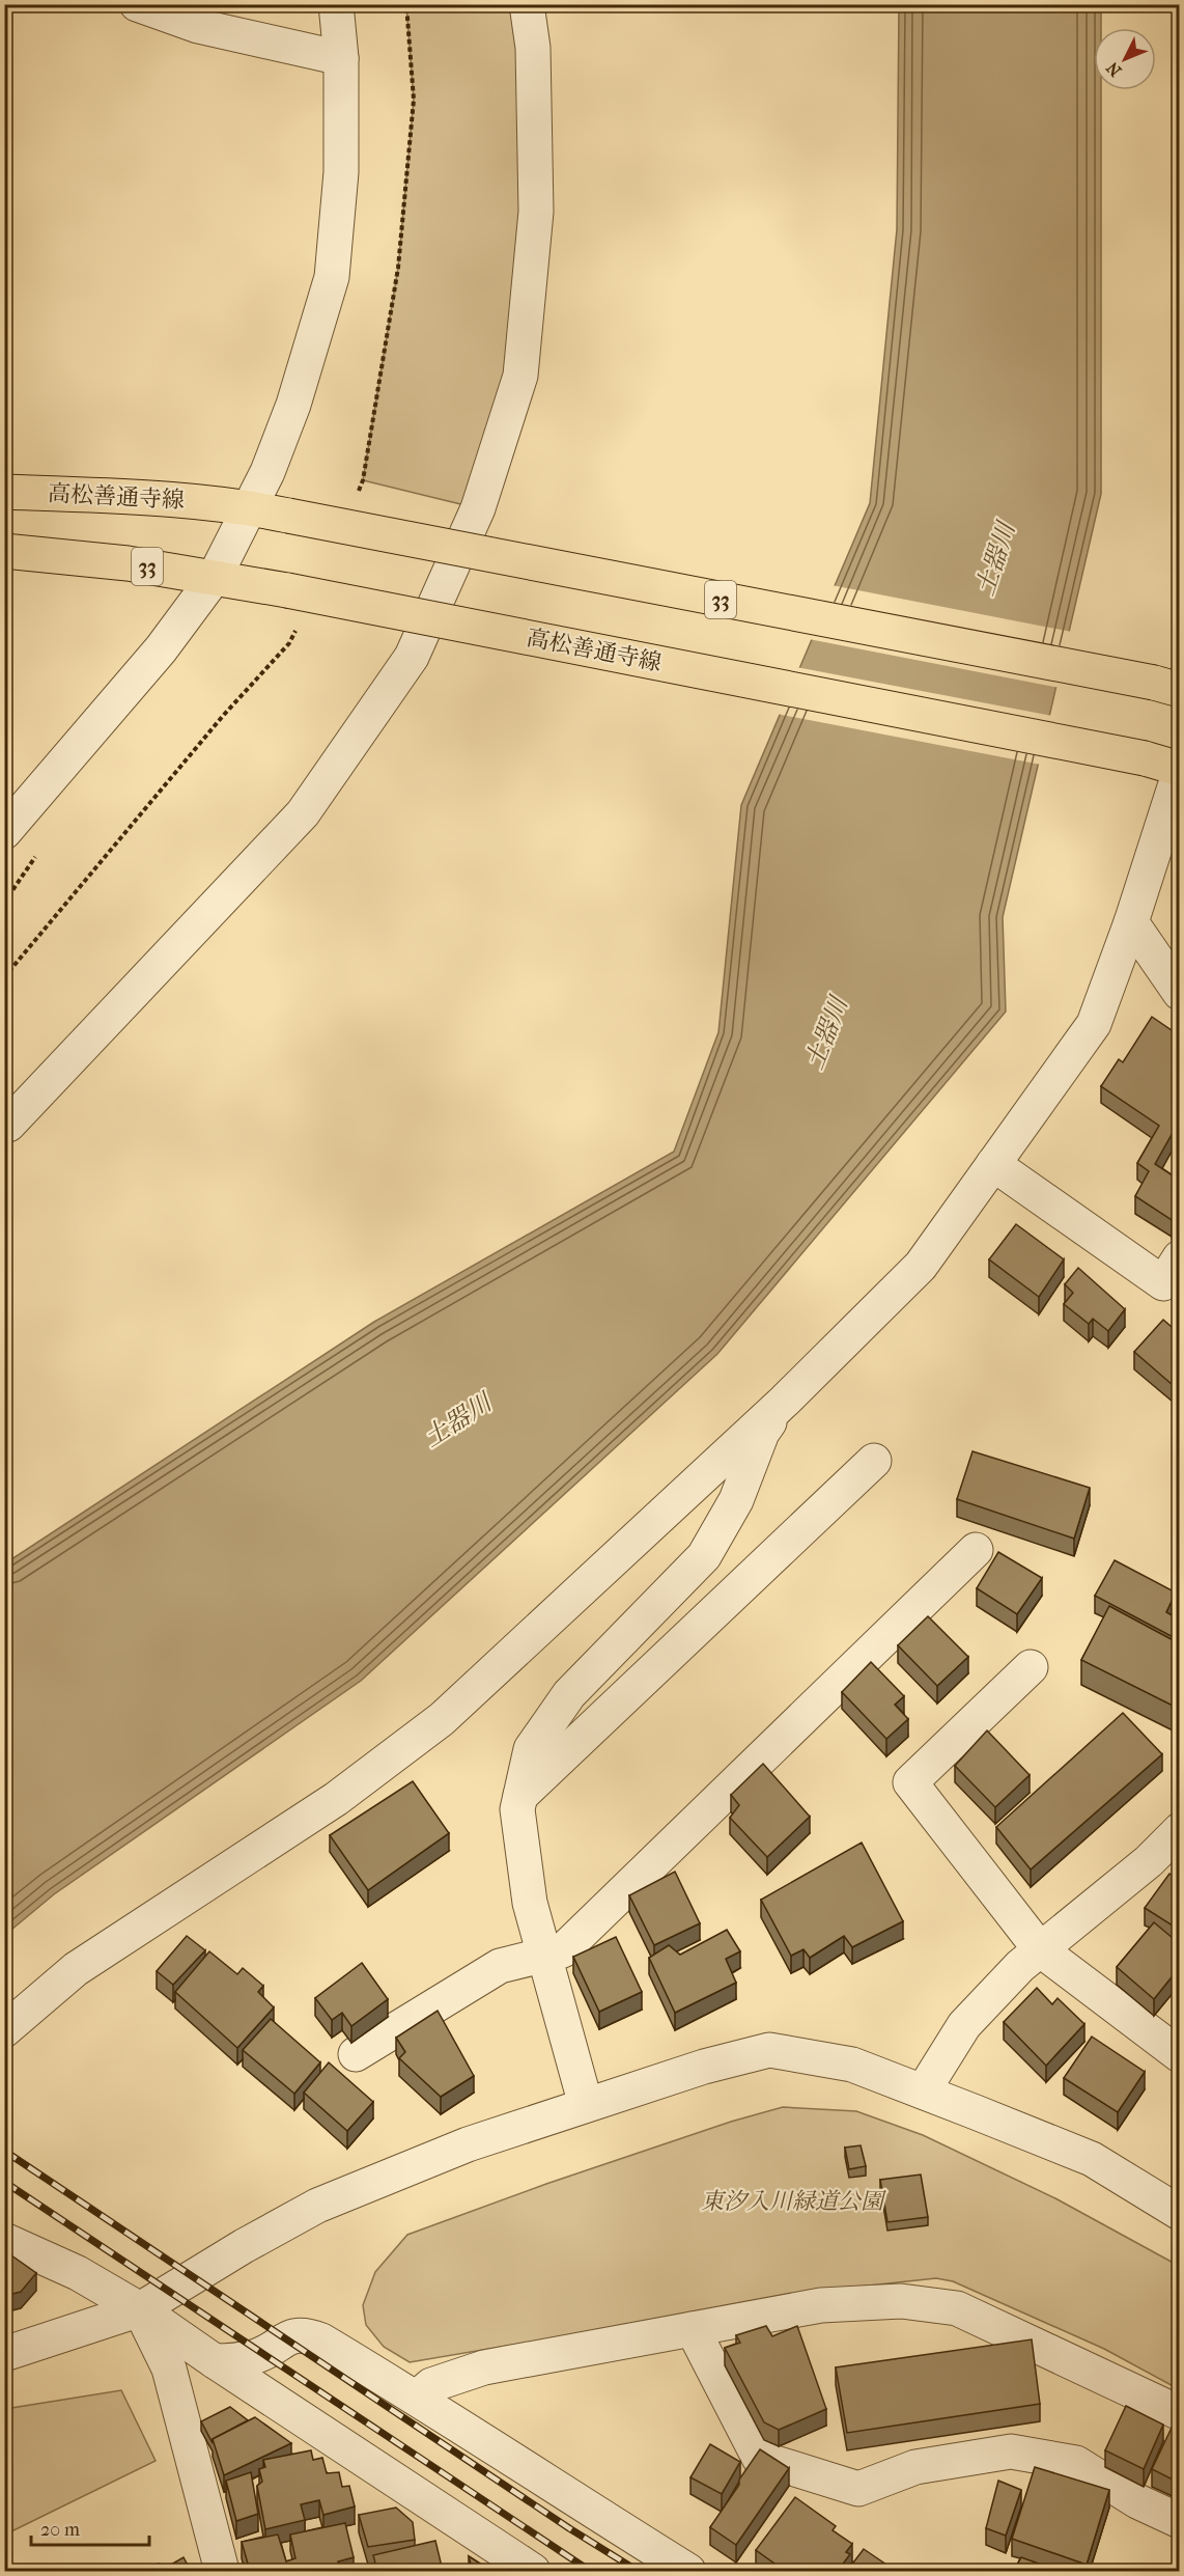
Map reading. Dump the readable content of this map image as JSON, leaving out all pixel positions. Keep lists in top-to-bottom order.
{
  "streets": {
    "main road": ["高松善通寺線", "33"]
  },
  "water": ["土器川"],
  "parks": ["東汐入川緑道公園"],
  "scale_bar": "20 m",
  "north": "bottom left"
}
